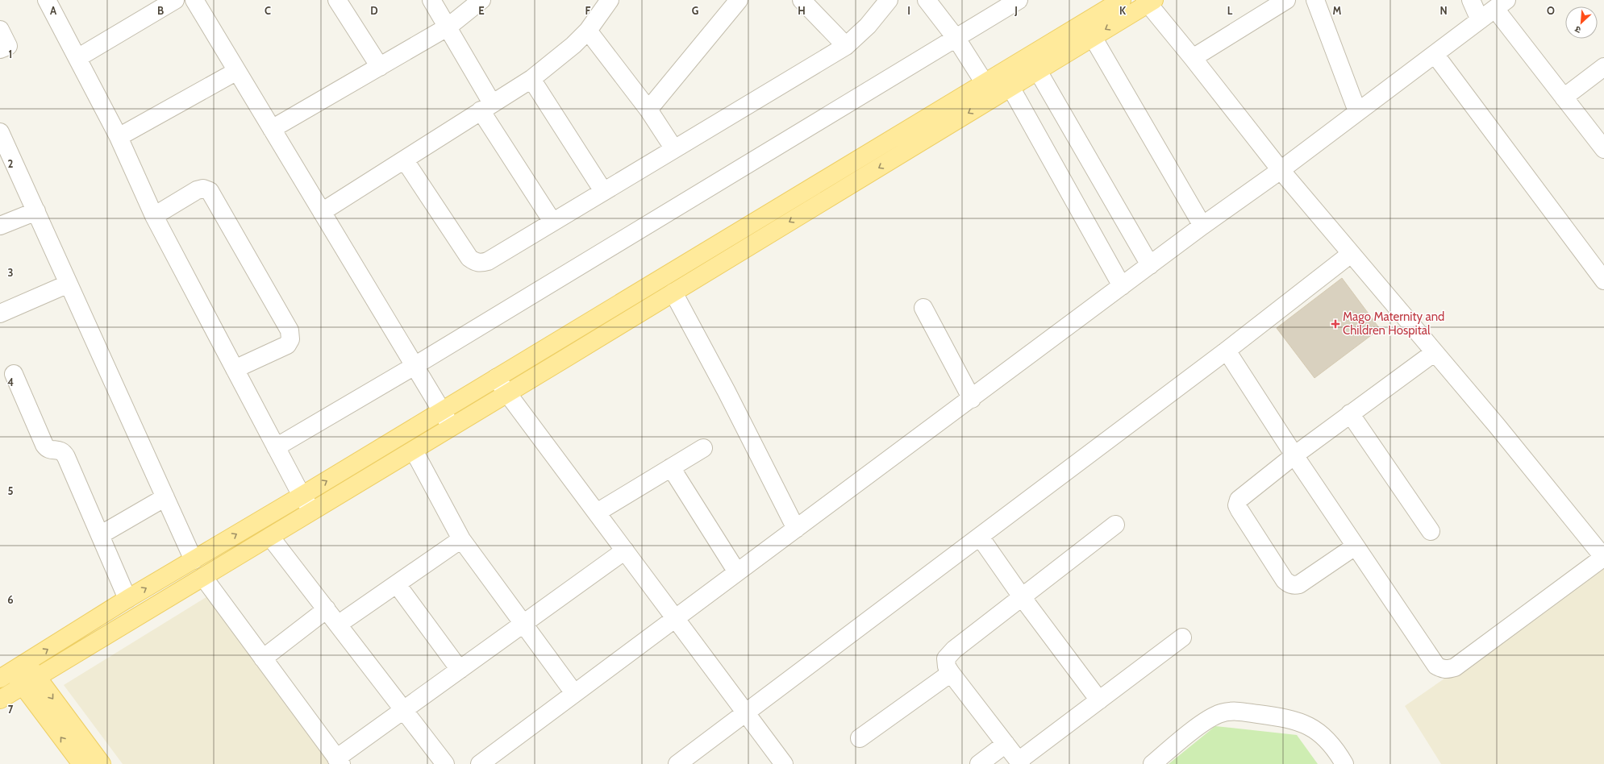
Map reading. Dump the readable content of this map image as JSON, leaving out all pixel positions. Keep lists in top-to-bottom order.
{
  "places": {
    "health": ["Mago Maternity and Children Hospital"]
  },
  "north": "bottom left",
  "grid": {
    "columns": [
      "A",
      "B",
      "C",
      "D",
      "E",
      "F",
      "G",
      "H",
      "I",
      "J",
      "K",
      "L",
      "M",
      "N",
      "O"
    ],
    "rows": [
      "1",
      "2",
      "3",
      "4",
      "5",
      "6",
      "7"
    ]
  }
}
